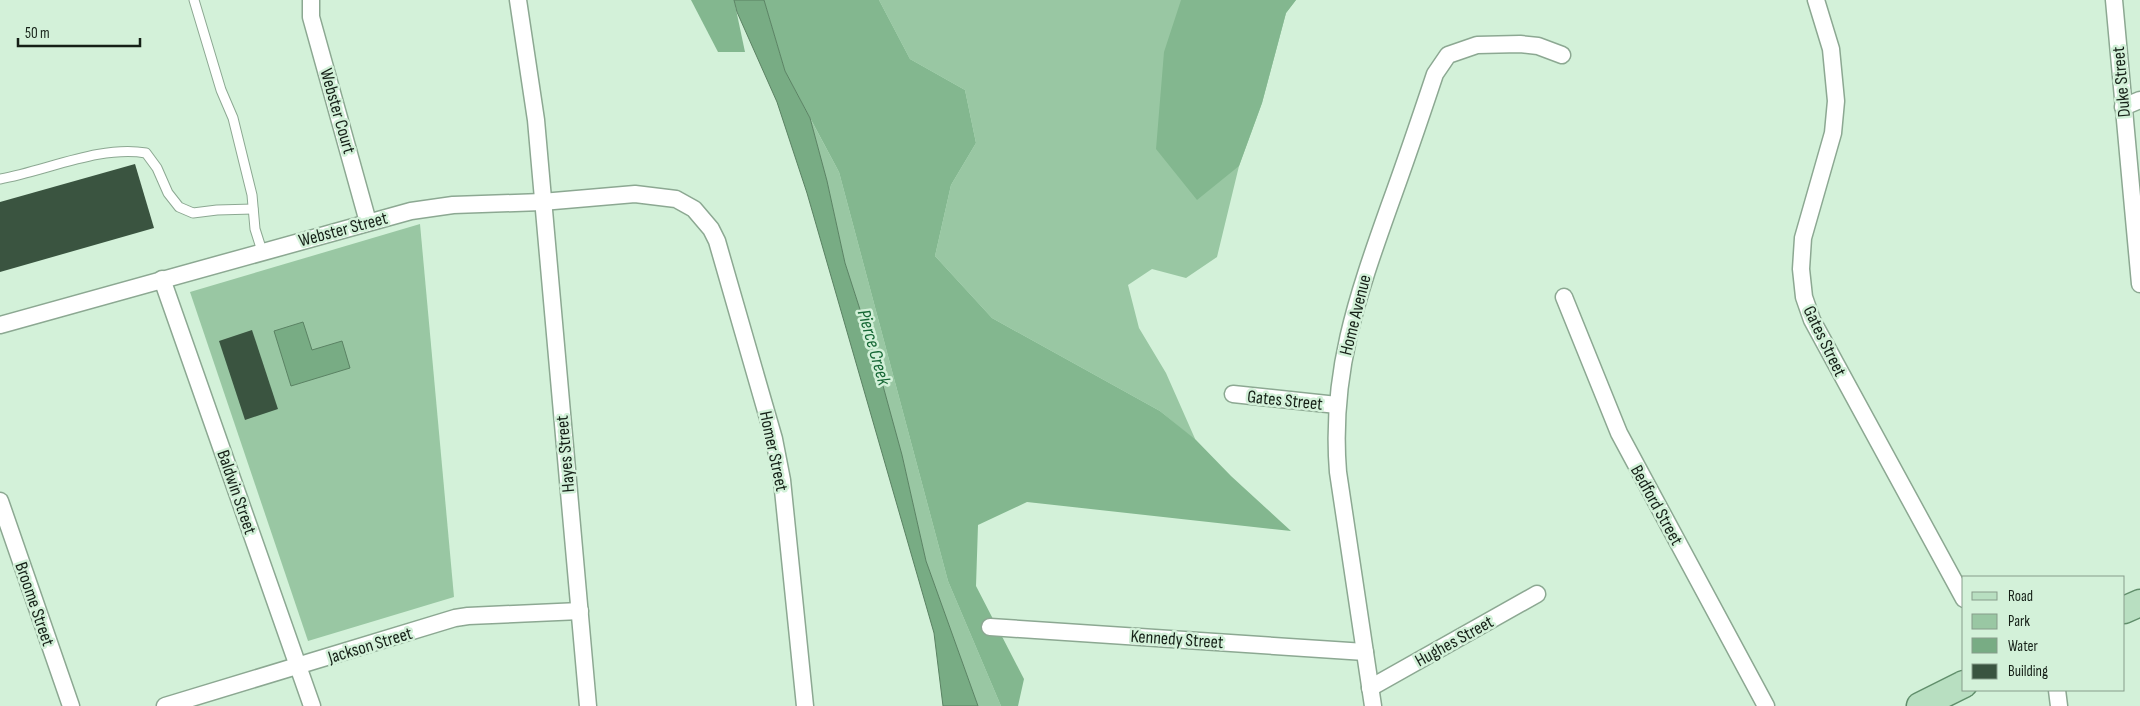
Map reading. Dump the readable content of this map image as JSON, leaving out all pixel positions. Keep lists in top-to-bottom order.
{
  "streets": {
    "street": [
      "Duke Street",
      "Webster Court",
      "Webster Street",
      "Home Avenue",
      "Gates Street",
      "Homer Street",
      "Hayes Street",
      "Baldwin Street",
      "Bedford Street",
      "Broome Street",
      "Kennedy Street",
      "Hughes Street",
      "Jackson Street"
    ]
  },
  "crossings": [
    ["Webster Court", "Webster Street"],
    ["Webster Street", "Homer Street"],
    ["Webster Street", "Hayes Street"],
    ["Webster Street", "Baldwin Street"],
    ["Home Avenue", "Gates Street"],
    ["Home Avenue", "Kennedy Street"],
    ["Home Avenue", "Hughes Street"],
    ["Hayes Street", "Jackson Street"],
    ["Baldwin Street", "Jackson Street"]
  ],
  "water": ["Pierce Creek"],
  "legend": [
    "Road",
    "Park",
    "Water",
    "Building"
  ],
  "scale_bar": "50 m"
}
